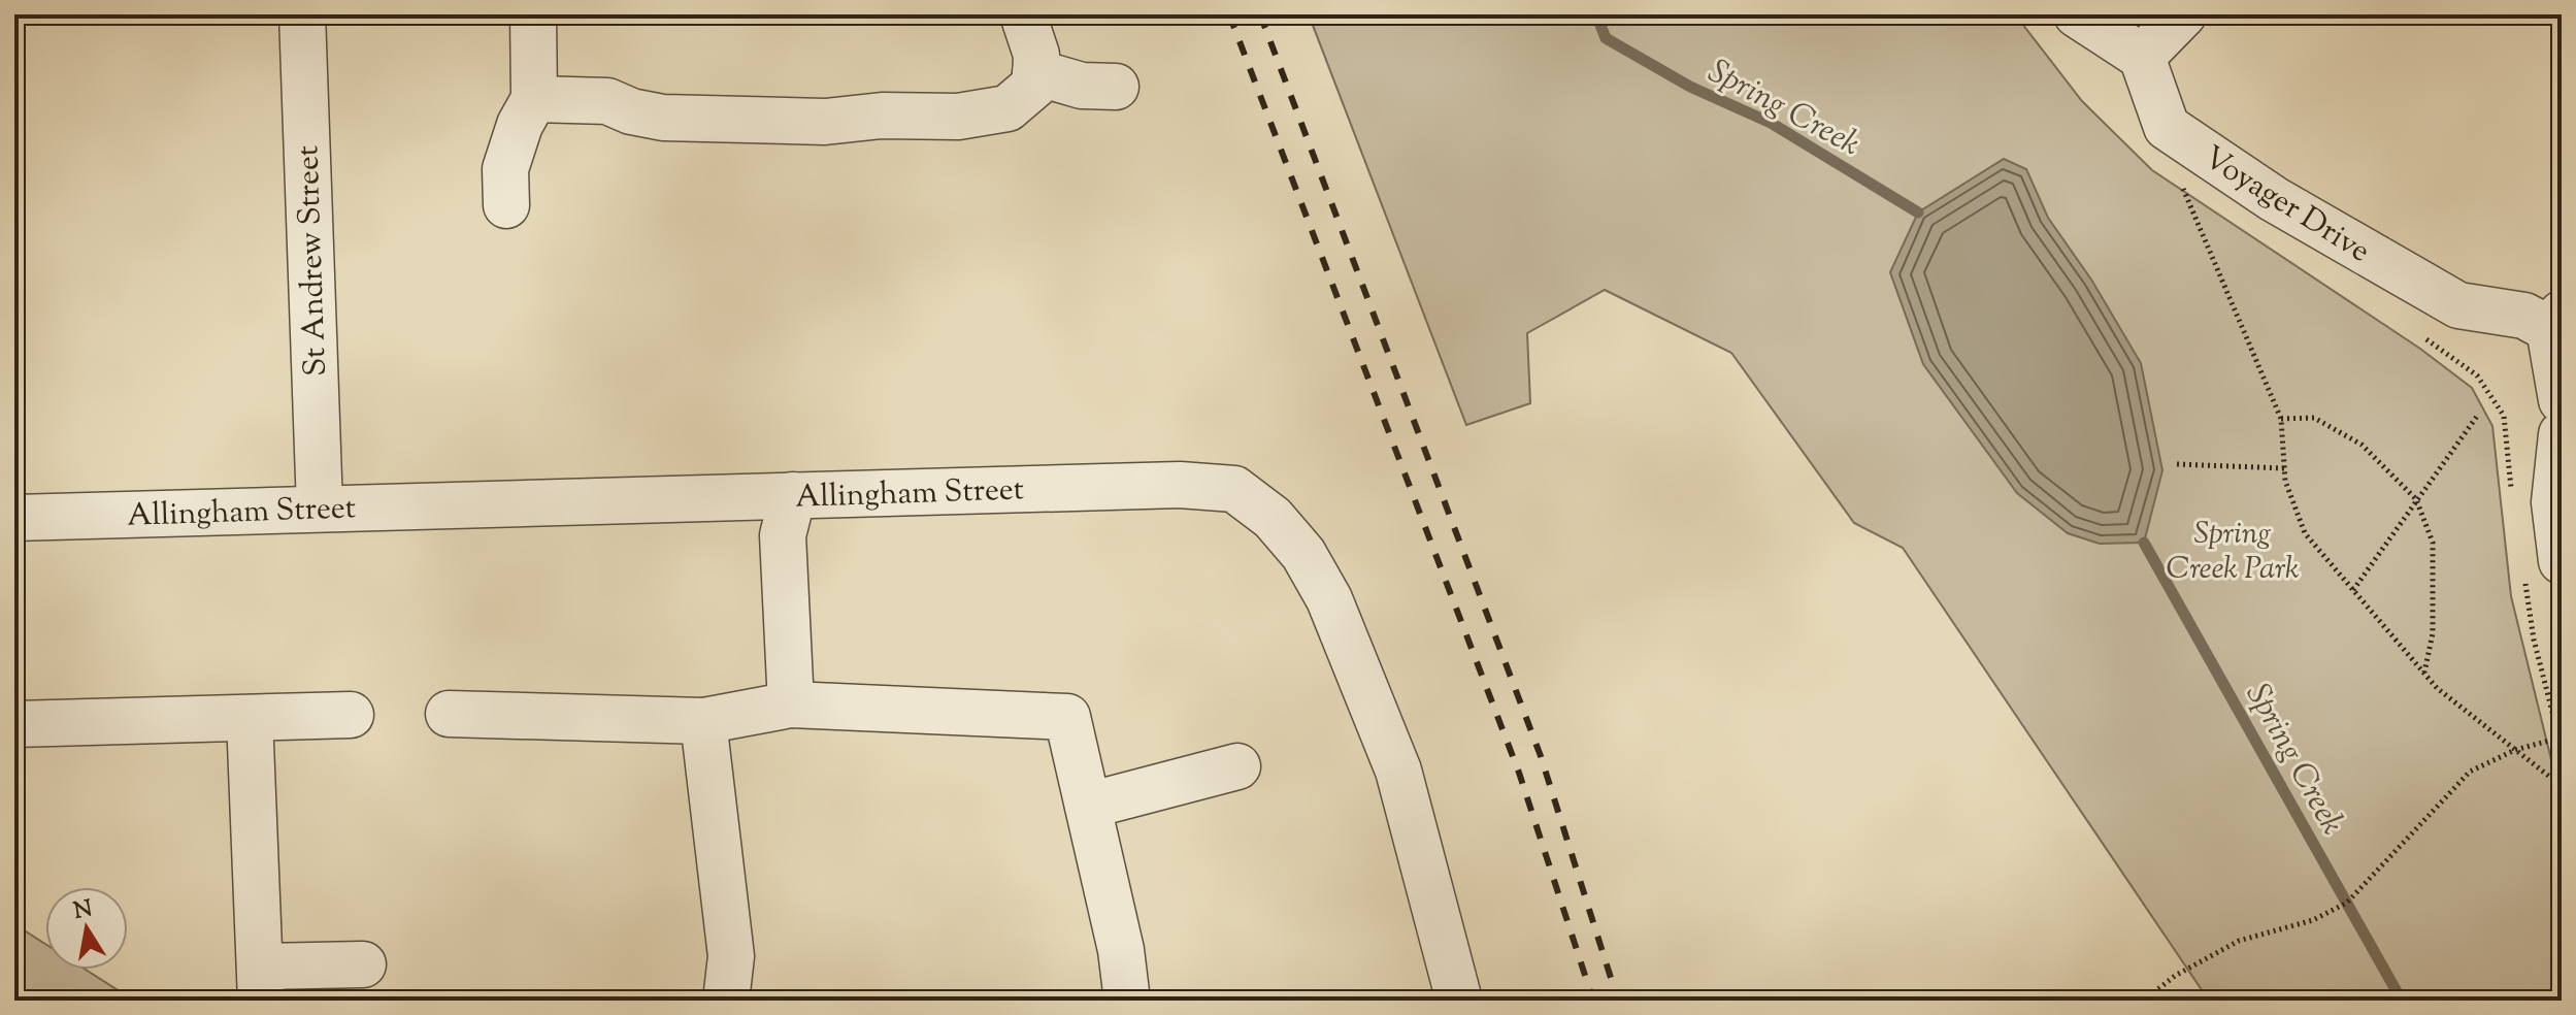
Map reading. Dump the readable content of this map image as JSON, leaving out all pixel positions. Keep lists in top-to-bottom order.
{
  "streets": {
    "street": ["Voyager Drive", "St Andrew Street", "Allingham Street"]
  },
  "crossings": [
    ["St Andrew Street", "Allingham Street"]
  ],
  "water": ["Spring Creek"],
  "parks": ["Spring Creek Park"],
  "north": "top"
}
